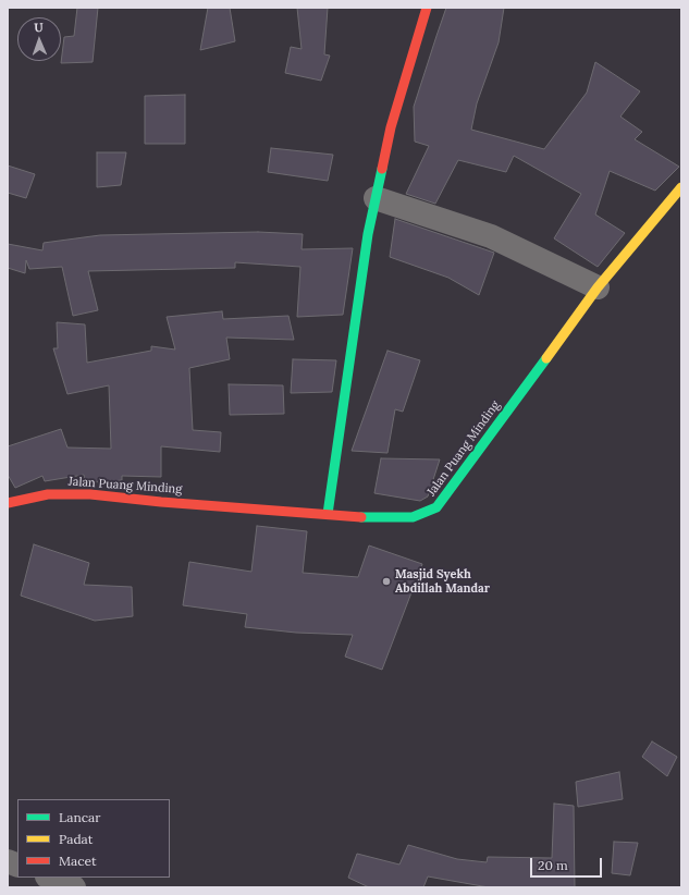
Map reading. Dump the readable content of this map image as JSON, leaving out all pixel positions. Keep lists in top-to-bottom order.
{
  "streets": {
    "street": ["Jalan Puang Minding"]
  },
  "places": ["Masjid Syekh Abdillah Mandar"],
  "legend": ["Lancar", "Padat", "Macet"],
  "scale_bar": "20 m",
  "north": "top"
}
